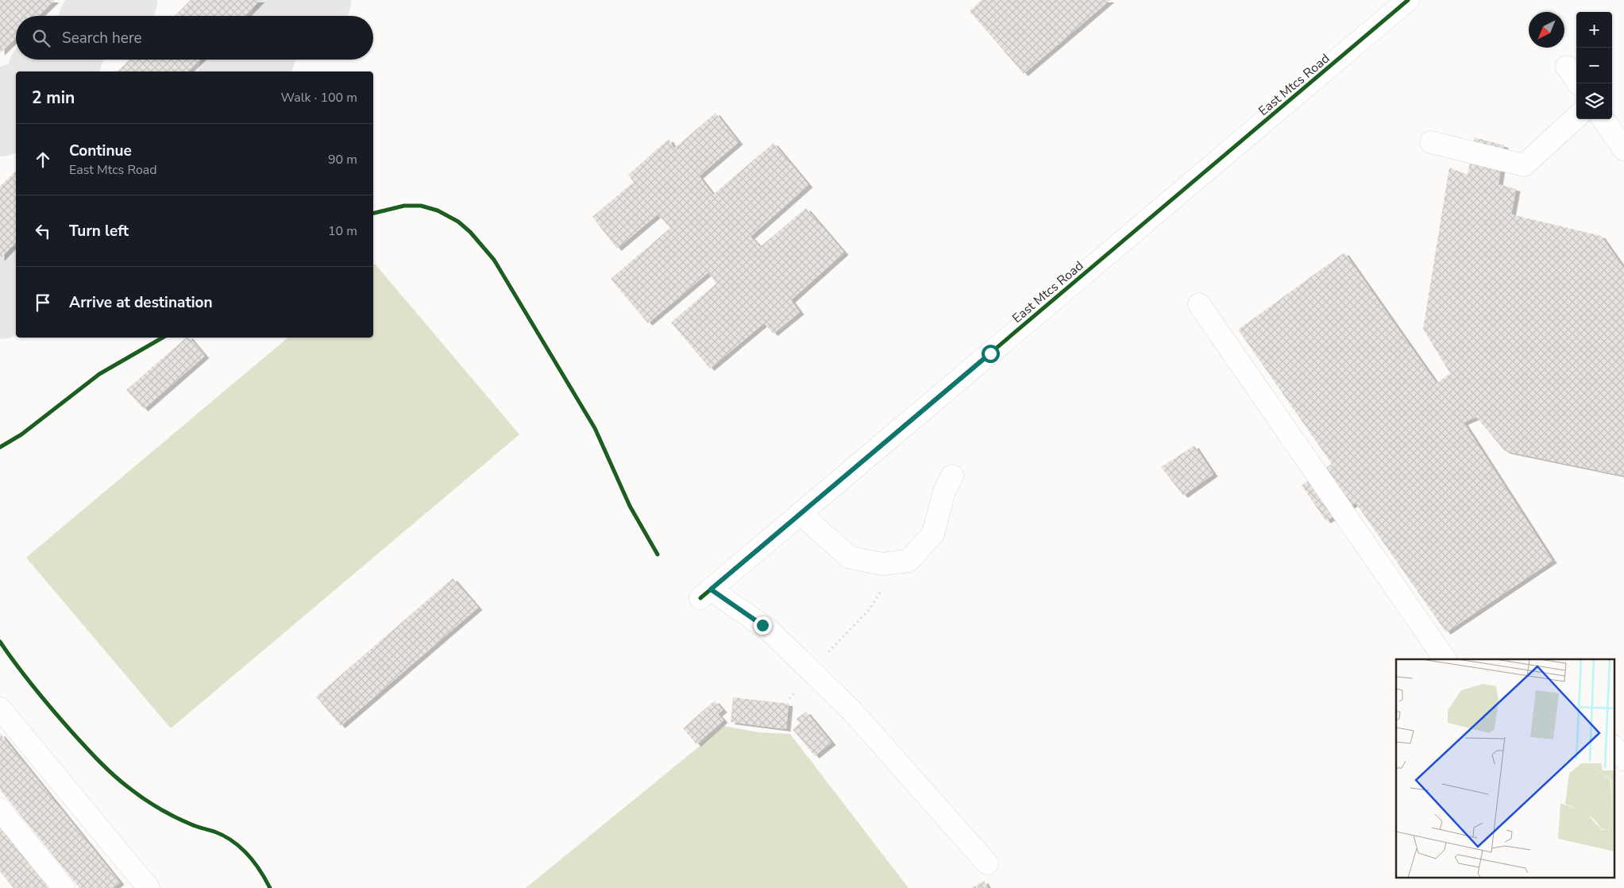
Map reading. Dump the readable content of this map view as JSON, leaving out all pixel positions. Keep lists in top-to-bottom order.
{
  "streets": {
    "street": ["East Mtcs Road"]
  },
  "north": "bottom left",
  "page": {
    "map_buttons": ["+", "−"],
    "search": "Search here",
    "heading": ["2 min", "Walk · 100 m"],
    "list": [
      ["Continue", "East Mtcs Road", "90 m"],
      ["Turn left", "10 m"],
      "Arrive at destination"
    ]
  }
}
